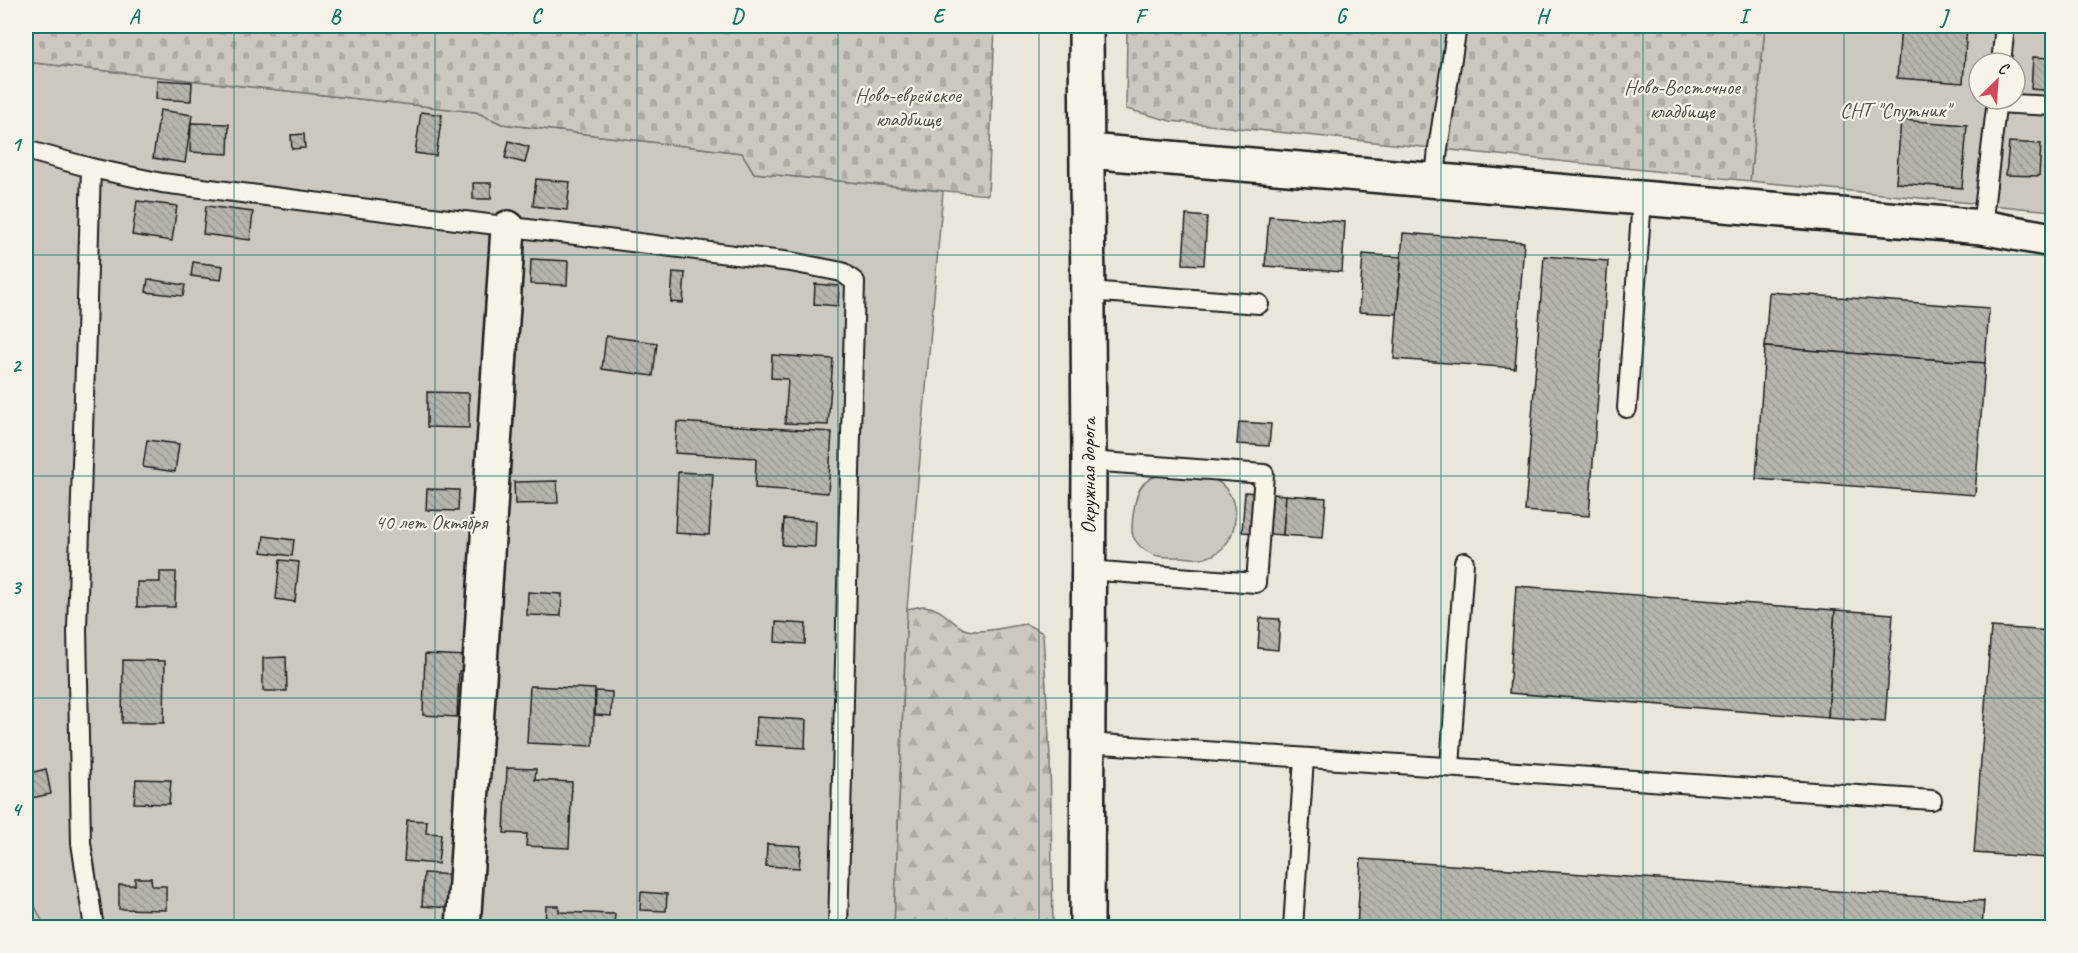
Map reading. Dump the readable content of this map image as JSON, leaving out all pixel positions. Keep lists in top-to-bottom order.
{
  "streets": {
    "street": ["Окружная дорога"]
  },
  "parks": [
    "Ново-Восточное кладбище",
    "Ново-еврейское кладбище",
    "СНТ \"Спутник\"",
    "40 лет Октября"
  ],
  "north": "top right",
  "grid": {
    "columns": [
      "A",
      "B",
      "C",
      "D",
      "E",
      "F",
      "G",
      "H",
      "I",
      "J"
    ],
    "rows": [
      "1",
      "2",
      "3",
      "4"
    ]
  }
}
